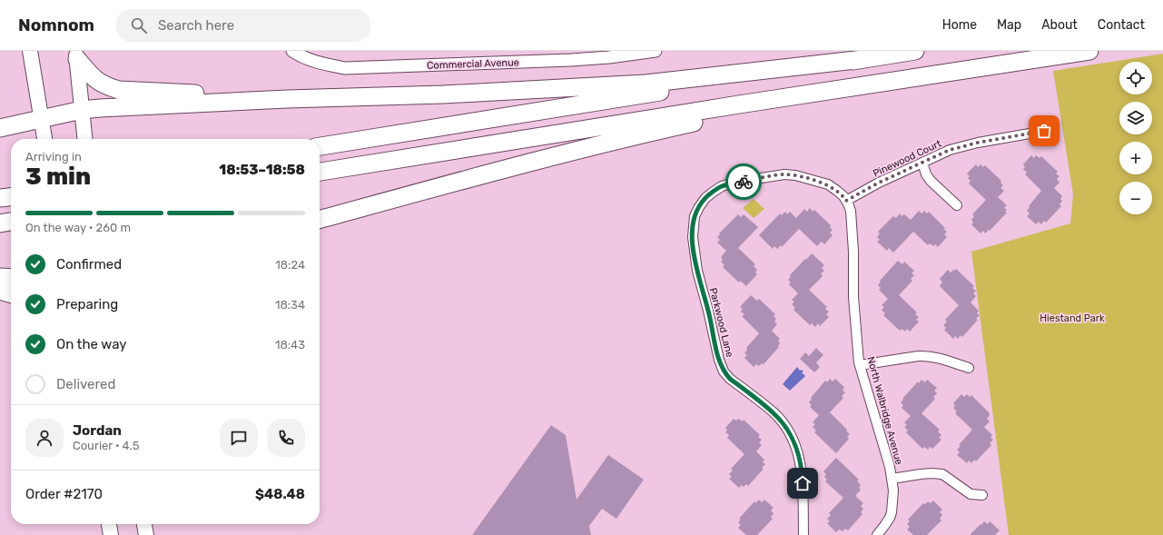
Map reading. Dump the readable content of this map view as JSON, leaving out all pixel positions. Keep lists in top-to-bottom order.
{
  "streets": {
    "street": [
      "Commercial Avenue",
      "Pinewood Court",
      "Parkwood Lane",
      "North Walbridge Avenue"
    ]
  },
  "crossings": [
    ["Pinewood Court", "North Walbridge Avenue"],
    ["Parkwood Lane", "North Walbridge Avenue"]
  ],
  "parks": ["Hiestand Park"],
  "page": {
    "header": "Nomnom",
    "search": "Search here",
    "nav": [
      "Home",
      "Map",
      "About",
      "Contact"
    ],
    "map_buttons": ["+", "−"],
    "heading": ["3 min", "Arriving in", "18:53–18:58"],
    "panel": [
      "Jordan",
      "Courier · 4.5",
      "Order #2170",
      "$48.48"
    ],
    "bar": "On the way · 260 m",
    "list": [
      ["Confirmed", "18:24"],
      ["Preparing", "18:34"],
      ["On the way", "18:43"],
      "Delivered"
    ]
  }
}
